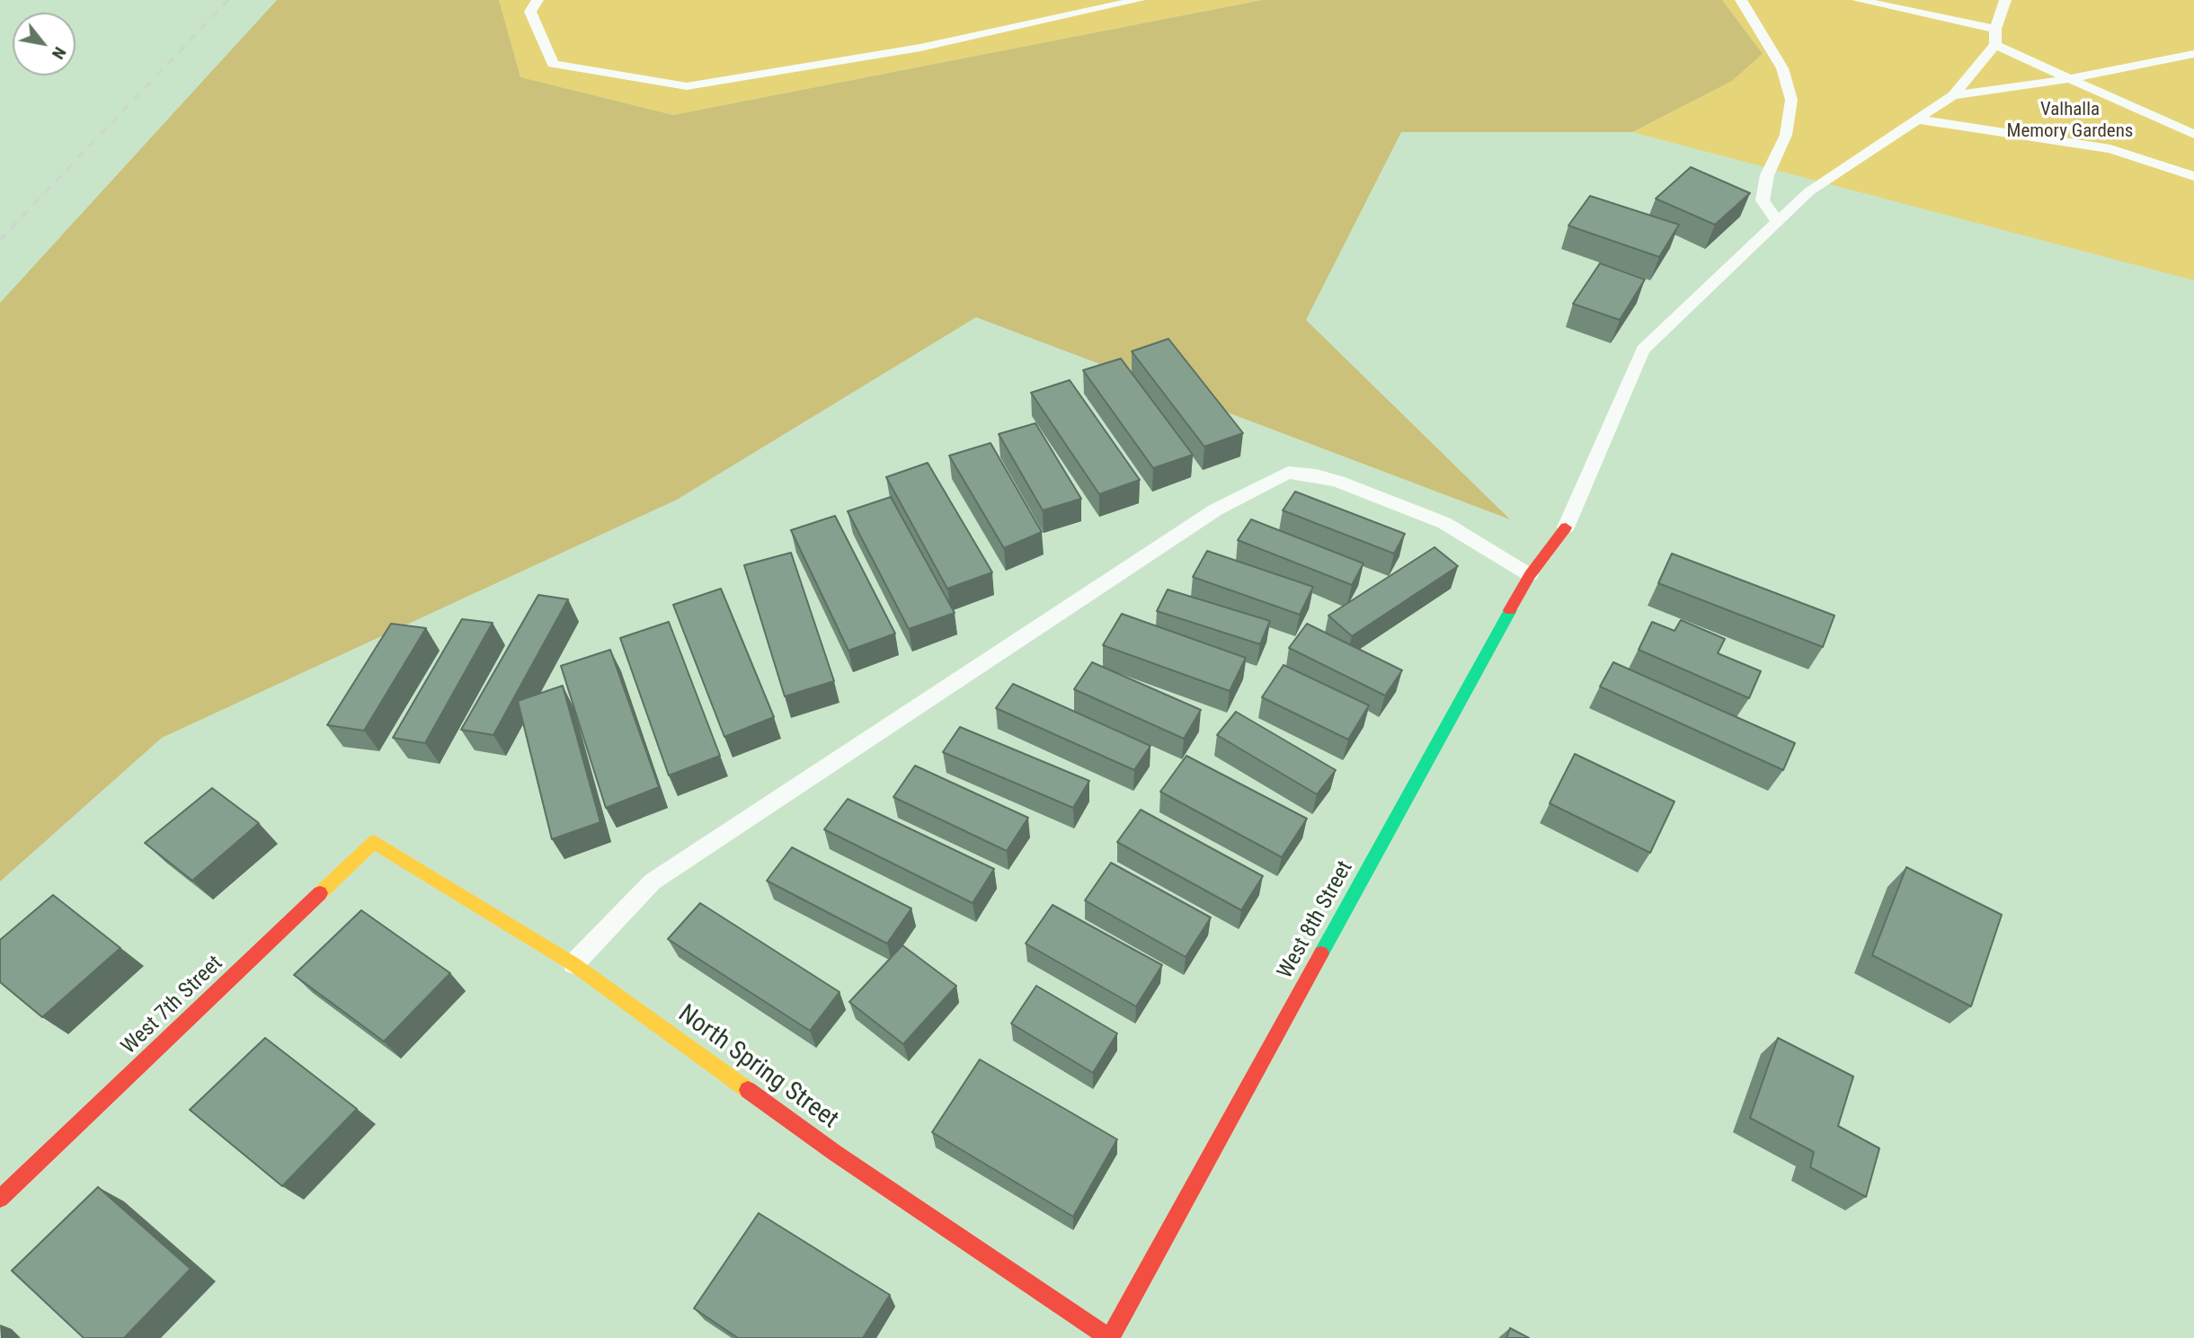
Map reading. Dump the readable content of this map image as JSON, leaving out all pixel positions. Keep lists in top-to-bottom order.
{
  "streets": {
    "street": ["West 8th Street", "West 7th Street", "North Spring Street"]
  },
  "crossings": [
    ["West 8th Street", "North Spring Street"],
    ["West 7th Street", "North Spring Street"]
  ],
  "parks": ["Valhalla Memory Gardens"],
  "north": "bottom right"
}
